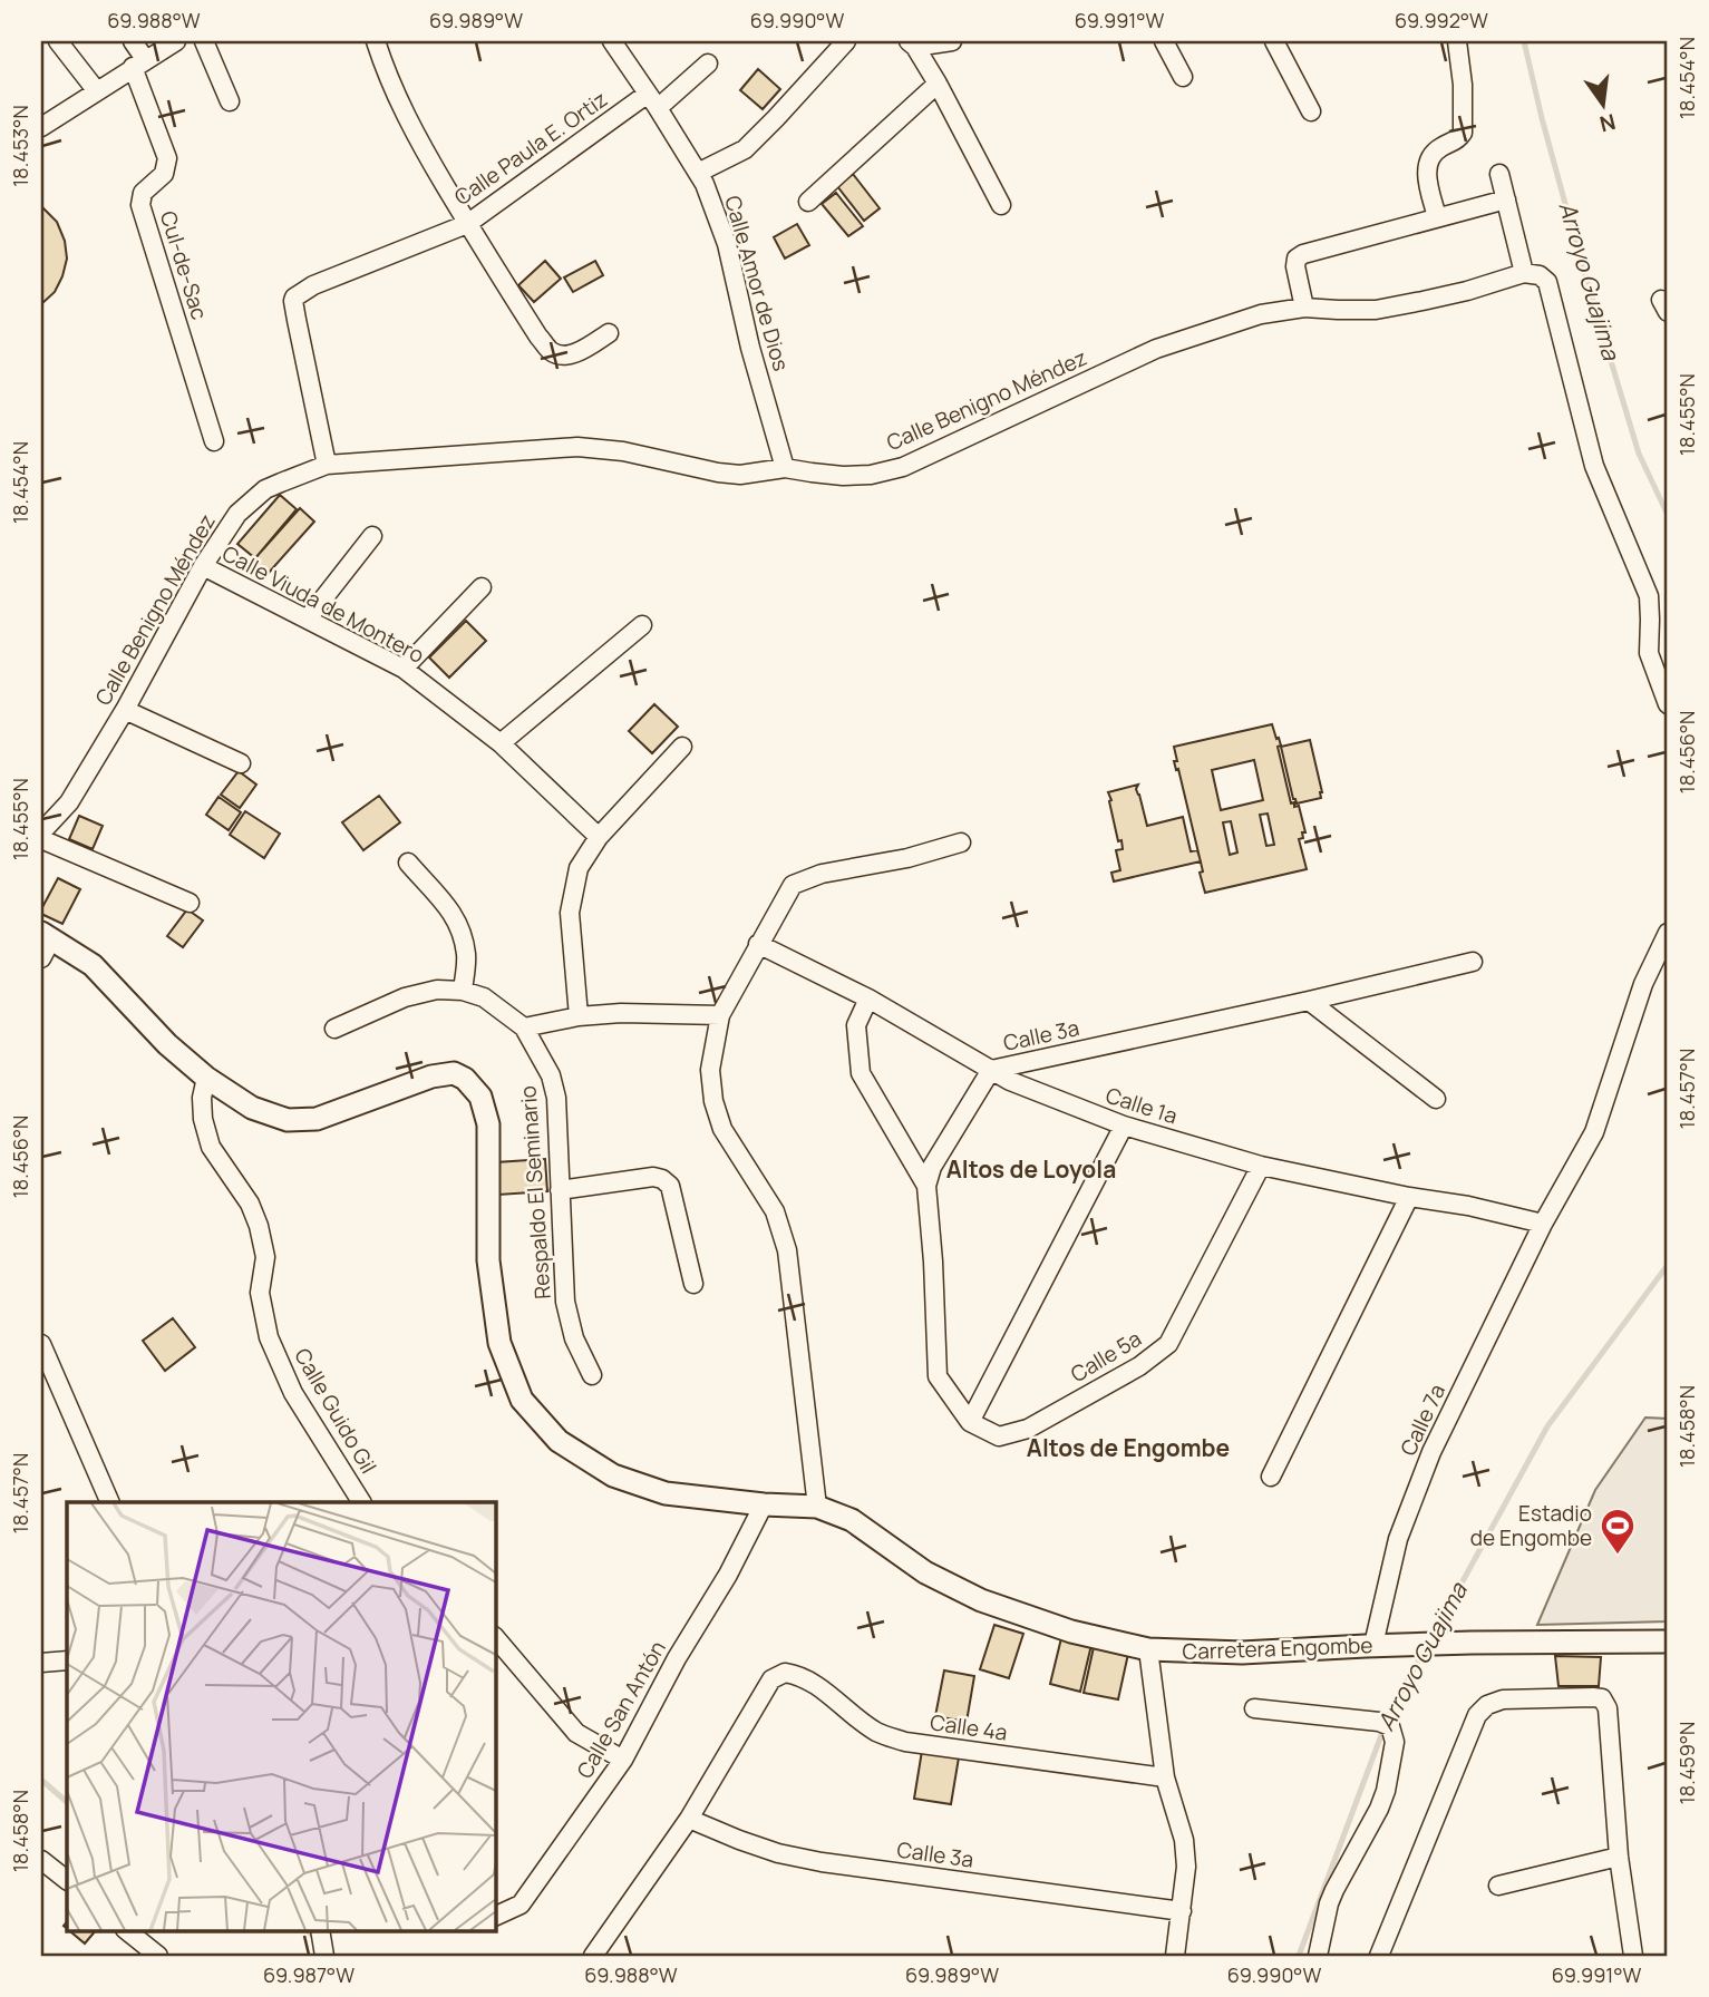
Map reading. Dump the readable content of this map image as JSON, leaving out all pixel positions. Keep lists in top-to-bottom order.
{
  "streets": {
    "street": [
      "Calle Paula E. Ortiz",
      "Cul-de-Sac",
      "Calle Amor de Dios",
      "Calle Benigno Méndez",
      "Calle Viuda de Montero",
      "Calle 3a",
      "Calle 1a",
      "Respaldo El Seminario",
      "Calle 5a",
      "Calle Guido Gil",
      "Calle 7a",
      "Carretera Engombe",
      "Calle San Antón",
      "Calle 4a"
    ]
  },
  "crossings": [
    ["Calle Paula E. Ortiz", "Calle Amor de Dios"],
    ["Calle Paula E. Ortiz", "Calle Benigno Méndez"],
    ["Calle Amor de Dios", "Calle Benigno Méndez"],
    ["Calle Benigno Méndez", "Calle Viuda de Montero"],
    ["Calle 3a", "Calle 1a"],
    ["Calle 3a", "Calle 5a"],
    ["Calle 3a", "Calle 4a"],
    ["Calle 1a", "Calle 5a"],
    ["Calle 1a", "Calle 7a"],
    ["Calle Guido Gil", "Carretera Engombe"],
    ["Calle 7a", "Carretera Engombe"],
    ["Carretera Engombe", "Calle San Antón"]
  ],
  "districts": ["Altos de Loyola", "Altos de Engombe"],
  "water": ["Arroyo Guajima"],
  "places": {
    "sports": ["Estadio de Engombe"]
  },
  "north": "bottom",
  "coordinates": [
    "69.988°W",
    "69.989°W",
    "69.990°W",
    "69.991°W",
    "69.992°W",
    "18.454°N",
    "18.453°N",
    "18.455°N",
    "18.456°N",
    "18.457°N",
    "18.458°N",
    "18.459°N",
    "69.987°W"
  ]
}
